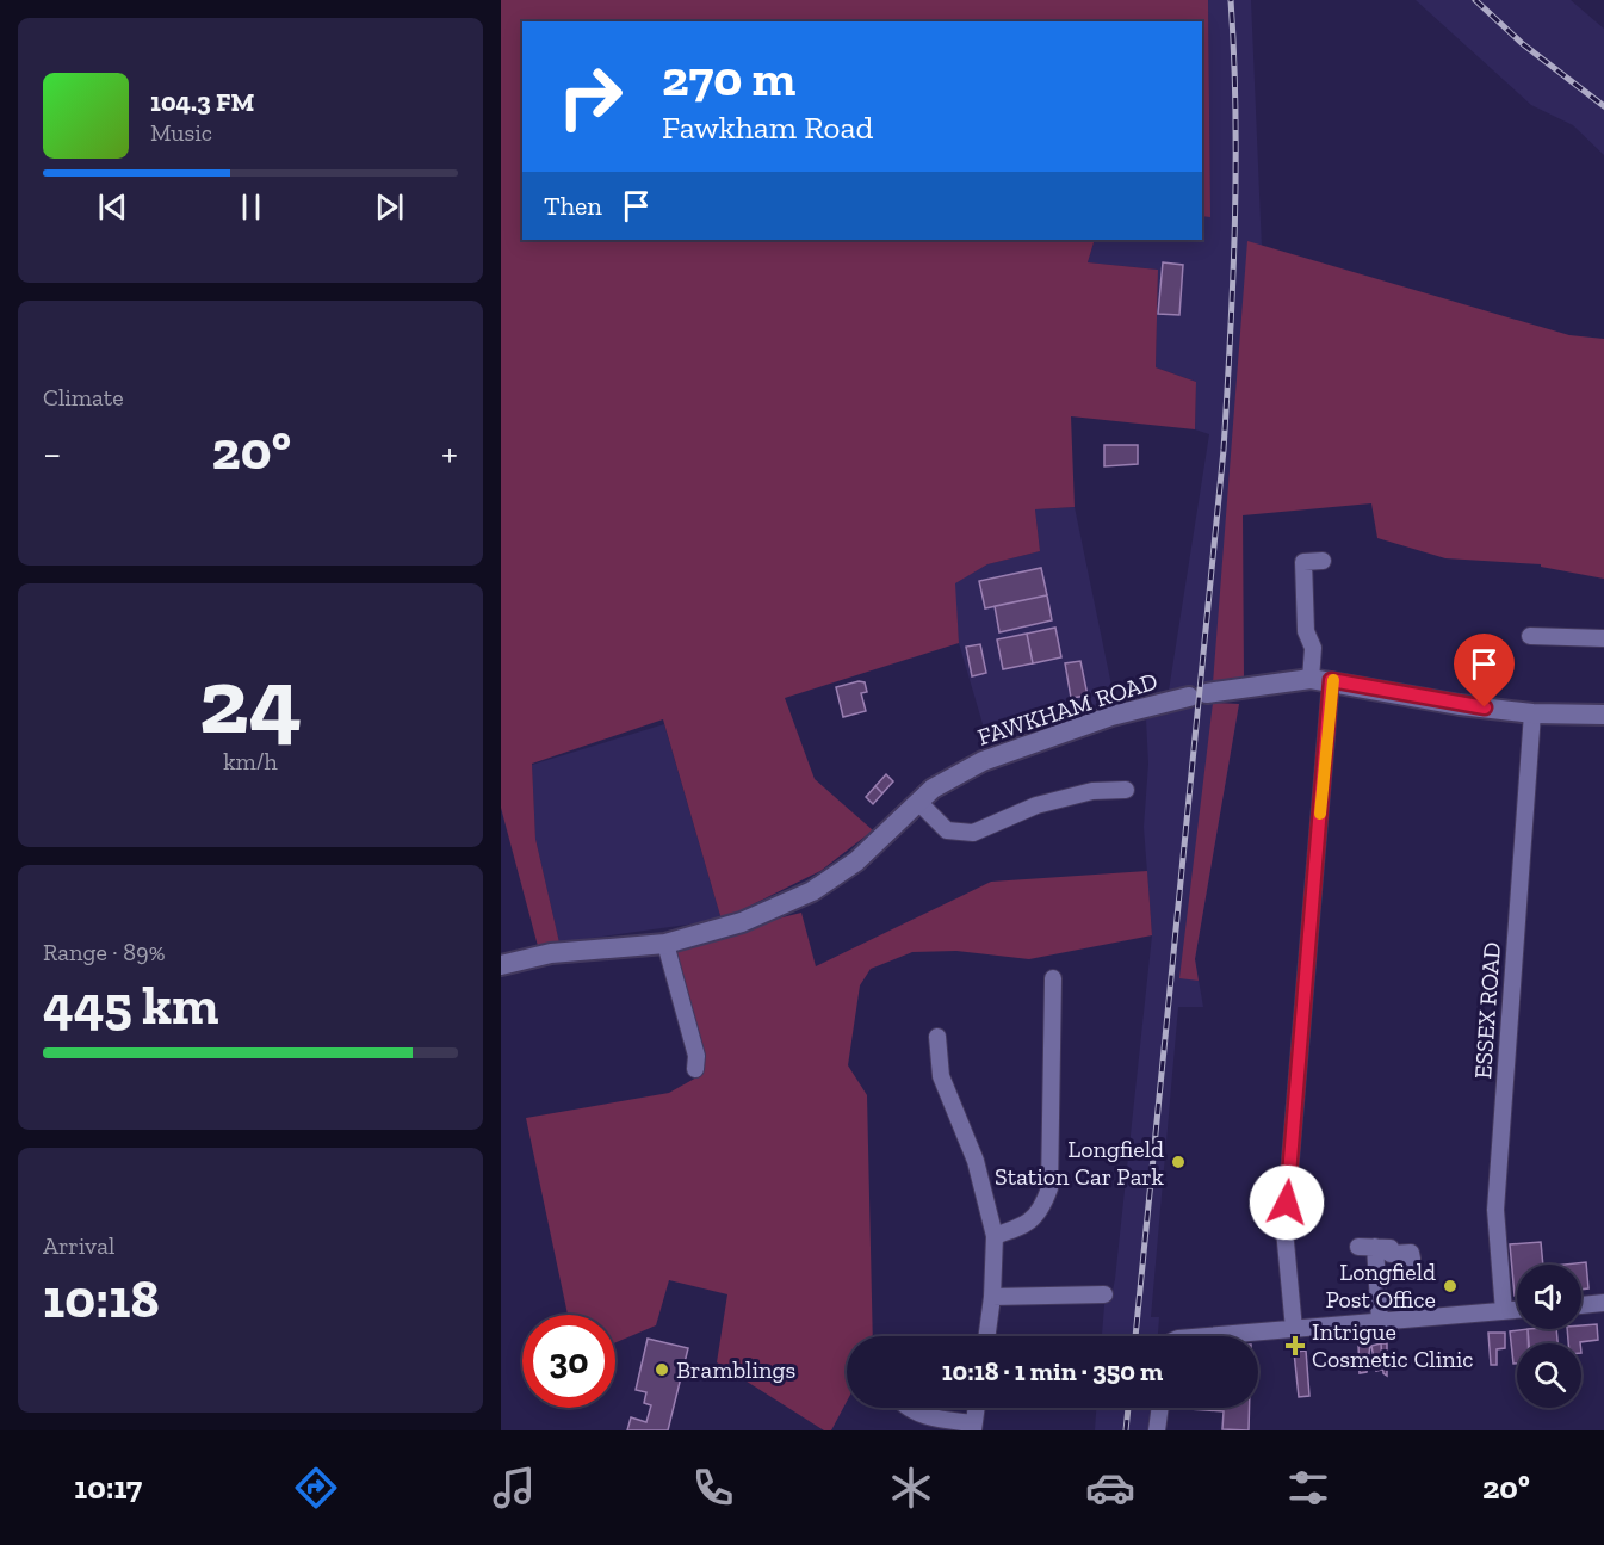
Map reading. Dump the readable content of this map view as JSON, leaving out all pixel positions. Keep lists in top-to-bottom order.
{
  "streets": {
    "street": ["FAWKHAM ROAD", "ESSEX ROAD"]
  },
  "crossings": [
    ["FAWKHAM ROAD", "ESSEX ROAD"]
  ],
  "places": {
    "other": ["Longfield Station Car Park", "Longfield Post Office", "Bramblings"],
    "health": ["Intrigue Cosmetic Clinic"]
  },
  "page": {
    "turn": ["270 m", "Fawkham Road"],
    "song": ["104.3 FM", "Music"],
    "then": "Then",
    "tile": [
      "Climate",
      ["24", "km/h"],
      ["Range · 89%", "445 km"],
      ["Arrival", "10:18"]
    ],
    "heat": ["−", "20°", "+"],
    "limit": "30",
    "trip": "10:18 · 1 min · 350 m",
    "tabs": ["10:17", "20°"]
  }
}
